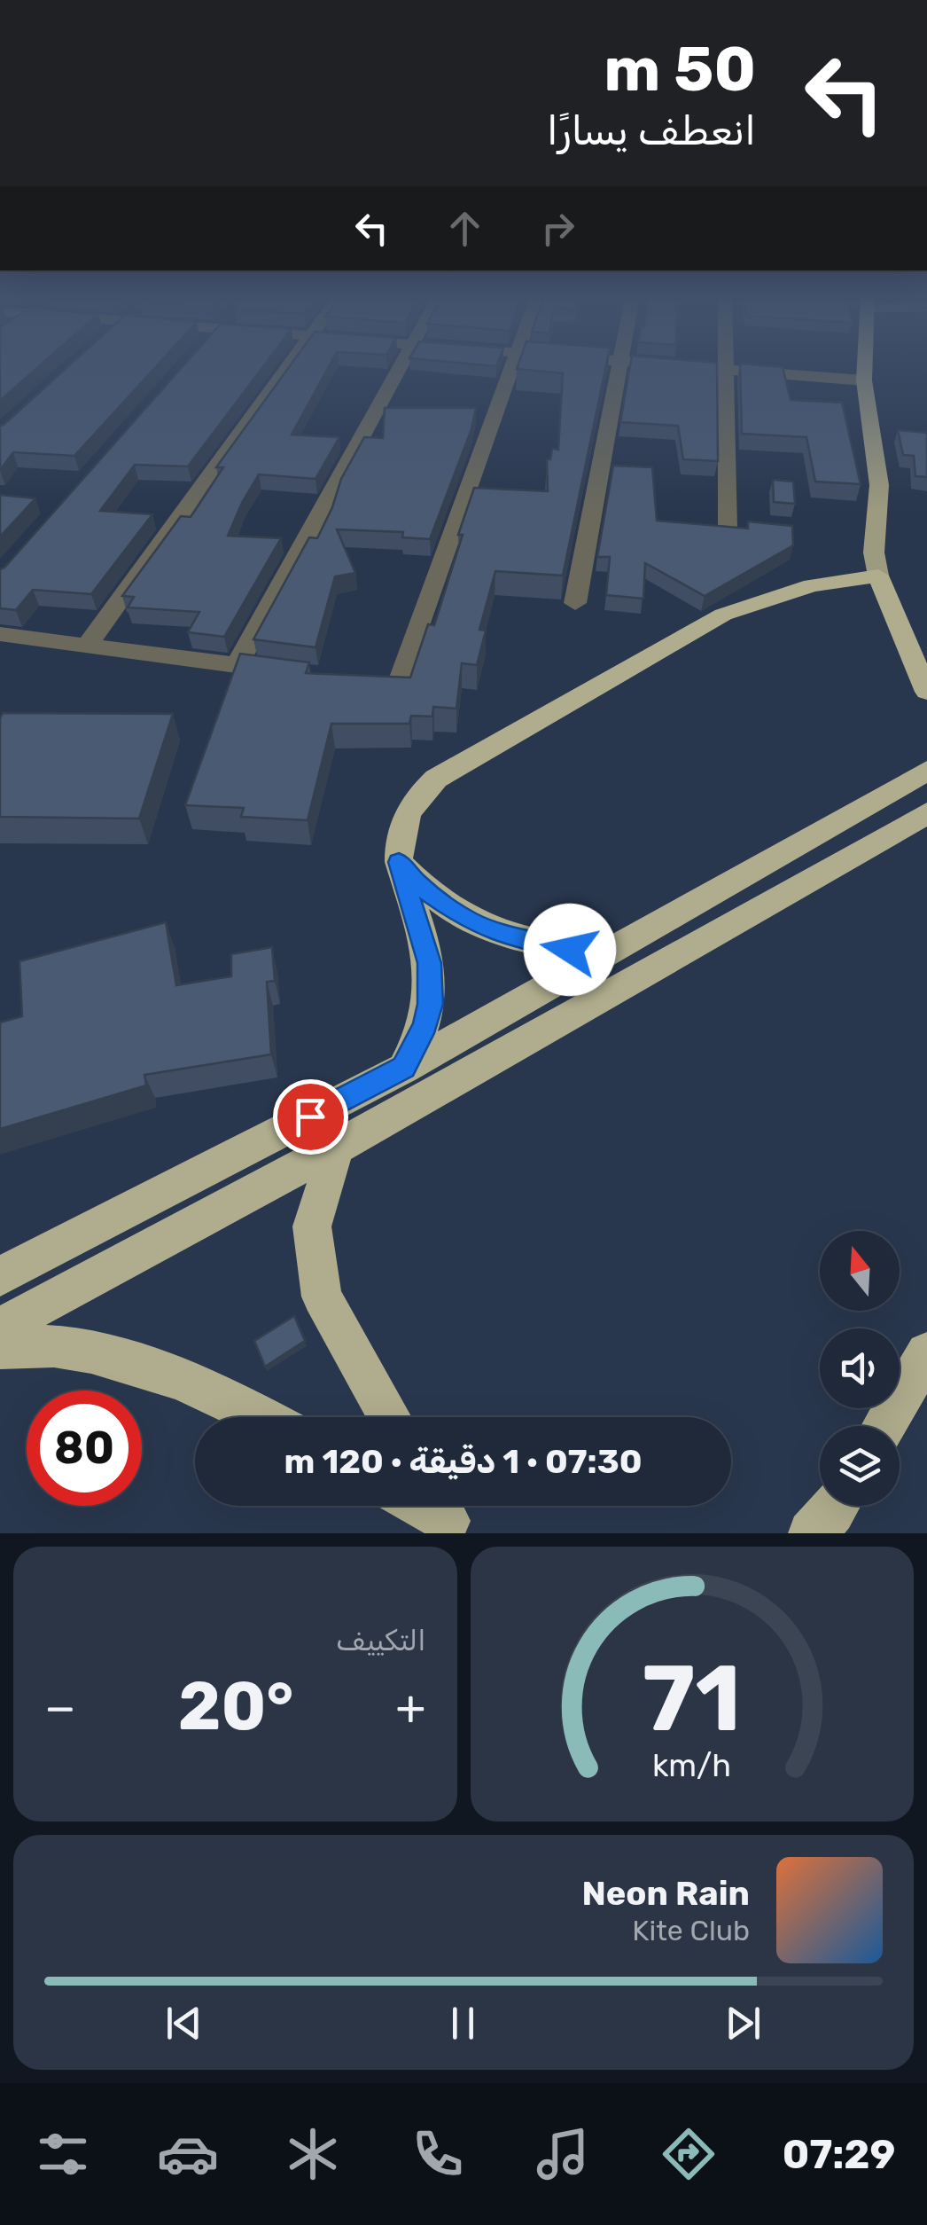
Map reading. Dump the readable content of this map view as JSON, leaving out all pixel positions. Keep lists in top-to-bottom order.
{
  "north": "top",
  "page": {
    "turn": ["50 m", "انعطف يسارًا"],
    "limit": "80",
    "trip": "07:30 · 1 دقيقة · 120 m",
    "tile": "التكييف",
    "heat": ["−", "20°", "+"],
    "song": ["Neon Rain", "Kite Club"],
    "tabs": "07:29",
    "gauge": ["71", "km/h"]
  }
}
